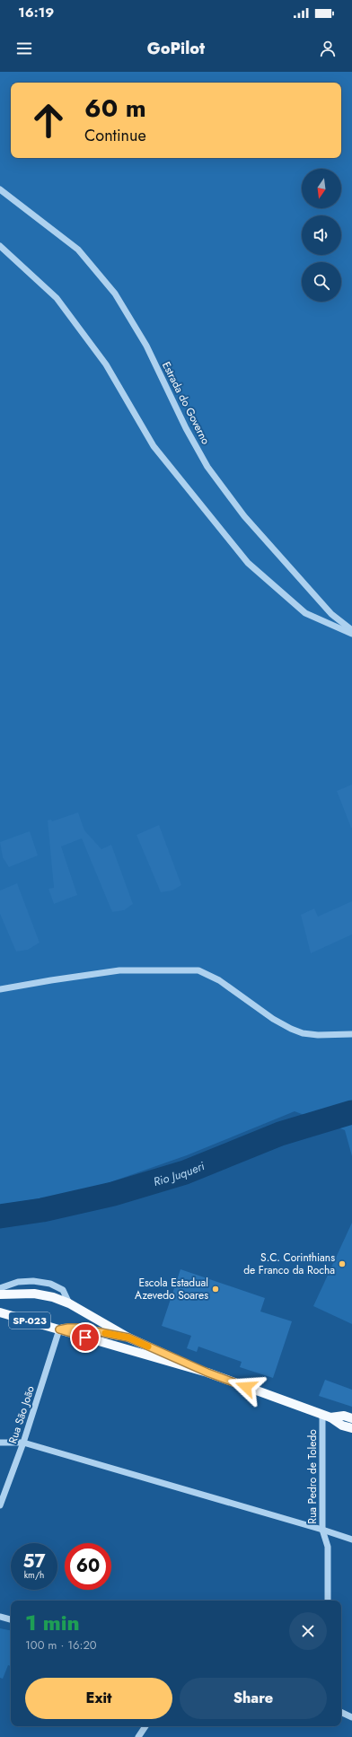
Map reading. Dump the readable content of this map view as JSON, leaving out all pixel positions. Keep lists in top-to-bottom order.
{
  "streets": {
    "main road": ["SP-023"],
    "street": ["Estrada do Governo", "Rua São João", "Rua Pedro de Toledo"]
  },
  "crossings": [
    ["SP-023", "Rua São João"],
    ["SP-023", "Rua Pedro de Toledo"]
  ],
  "water": ["Rio Juqueri"],
  "places": ["S.C. Corinthians de Franco da Rocha", "Escola Estadual Azevedo Soares"],
  "north": "bottom",
  "page": {
    "status": "16:19",
    "header": "GoPilot",
    "turn": ["60 m", "Continue"],
    "speed": "57 km/h",
    "limit": "60",
    "heading": ["1 min", "100 m · 16:20"],
    "buttons": ["Exit", "Share"]
  }
}
